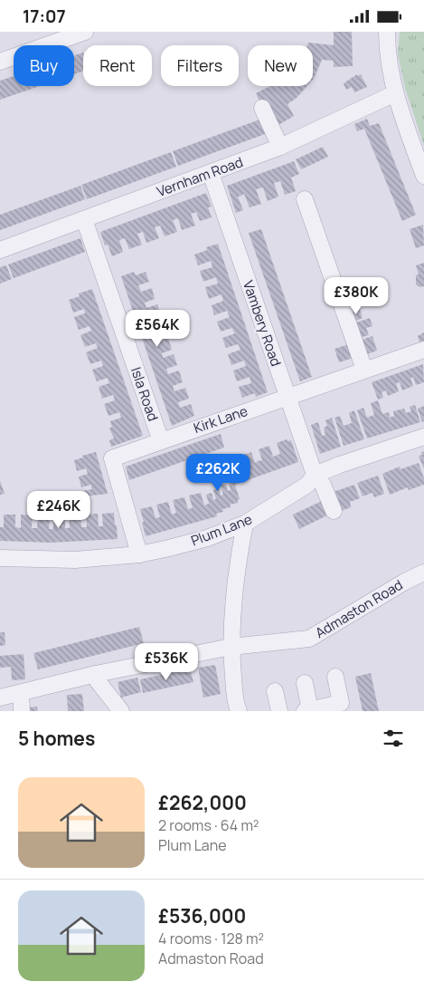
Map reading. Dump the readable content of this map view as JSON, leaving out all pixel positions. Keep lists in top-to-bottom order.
{
  "streets": {
    "street": [
      "Vernham Road",
      "Vambery Road",
      "Isla Road",
      "Kirk Lane",
      "Plum Lane",
      "Admaston Road"
    ]
  },
  "crossings": [
    ["Vernham Road", "Vambery Road"],
    ["Vernham Road", "Isla Road"],
    ["Vambery Road", "Kirk Lane"],
    ["Vambery Road", "Plum Lane"],
    ["Isla Road", "Kirk Lane"],
    ["Kirk Lane", "Plum Lane"]
  ],
  "page": {
    "status": "17:07",
    "chip": [
      "Buy",
      "Rent",
      "Filters",
      "New"
    ],
    "price": [
      "£380K",
      "£564K",
      "£262K",
      "£246K",
      "£536K"
    ],
    "heading": "5 homes",
    "list": [
      {
        "name": "£262,000",
        "note": "2 rooms · 64 m² · Plum Lane"
      },
      {
        "name": "£536,000",
        "note": "4 rooms · 128 m² · Admaston Road"
      }
    ]
  }
}
